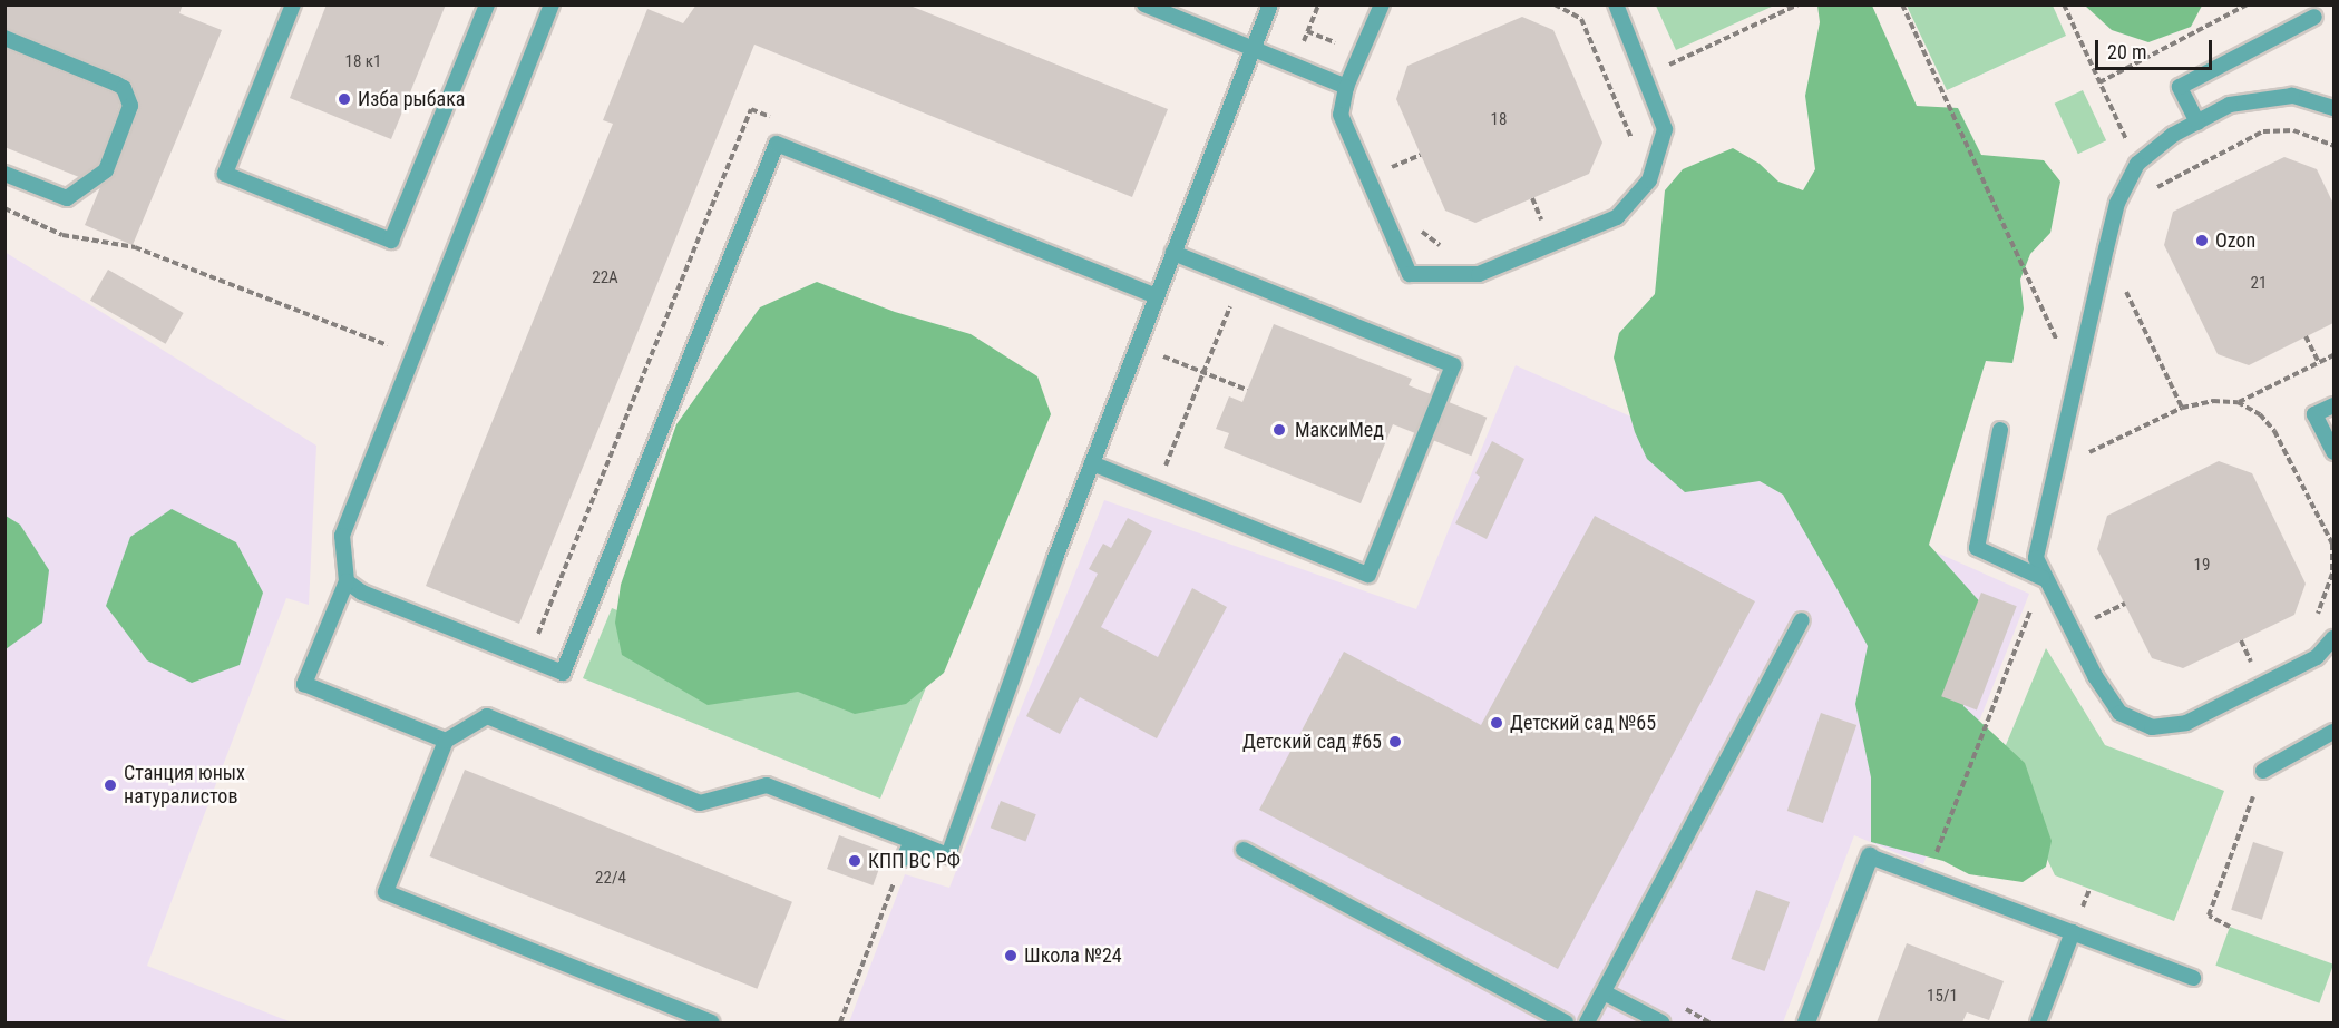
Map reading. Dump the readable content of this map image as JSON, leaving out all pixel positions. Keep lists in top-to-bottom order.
{
  "places": [
    "Изба рыбака",
    "Ozon",
    "МаксиМед",
    "Детский сад №65",
    "Детский сад #65",
    "Станция юных натуралистов",
    "КПП ВС РФ",
    "Школа №24"
  ],
  "house_numbers": [
    "18 к1",
    "18",
    "22А",
    "21",
    "19",
    "22/4",
    "15/1"
  ],
  "scale_bar": "20 m"
}
